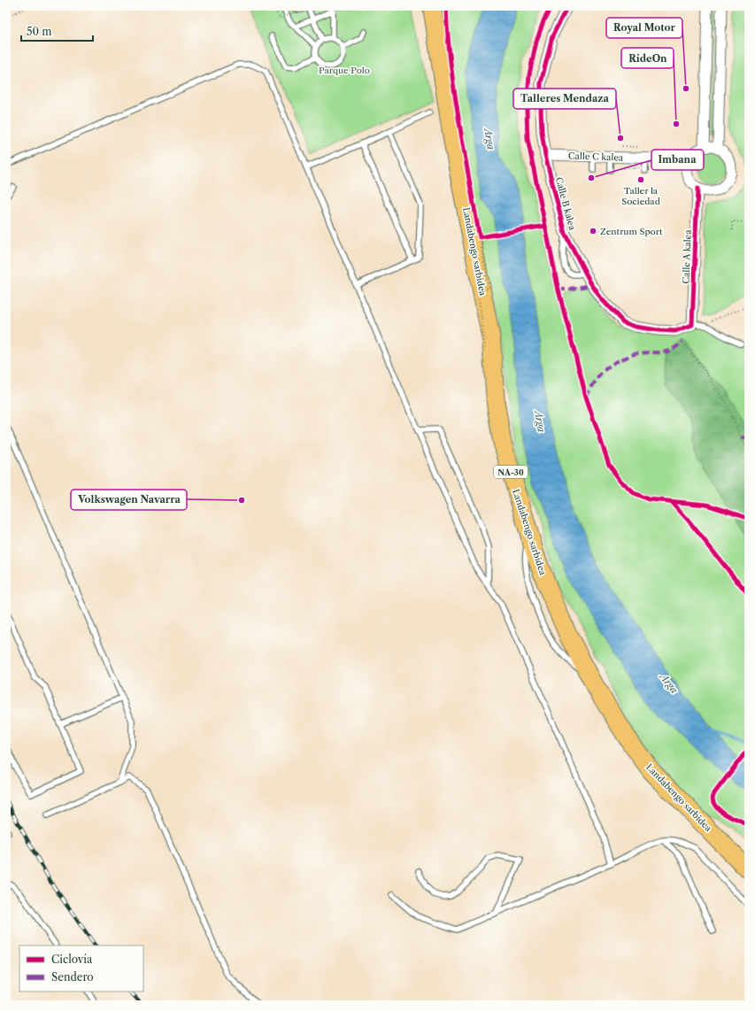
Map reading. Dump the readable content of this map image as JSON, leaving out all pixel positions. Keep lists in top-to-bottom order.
{
  "streets": {
    "highway": ["Landabengo sarbidea", "NA-30"],
    "street": ["Calle C kalea", "Calle B kalea", "Calle A kalea"]
  },
  "crossings": [
    ["Calle C kalea", "Calle B kalea"],
    ["Calle C kalea", "Calle A kalea"],
    ["Calle B kalea", "Calle A kalea"]
  ],
  "water": ["Arga"],
  "parks": ["Parque Polo"],
  "places": [
    "Royal Motor",
    "RideOn",
    "Talleres Mendaza",
    "Imbana",
    "Taller la Sociedad",
    "Zentrum Sport",
    "Volkswagen Navarra"
  ],
  "legend": ["Ciclovía", "Sendero"],
  "scale_bar": "50 m"
}
